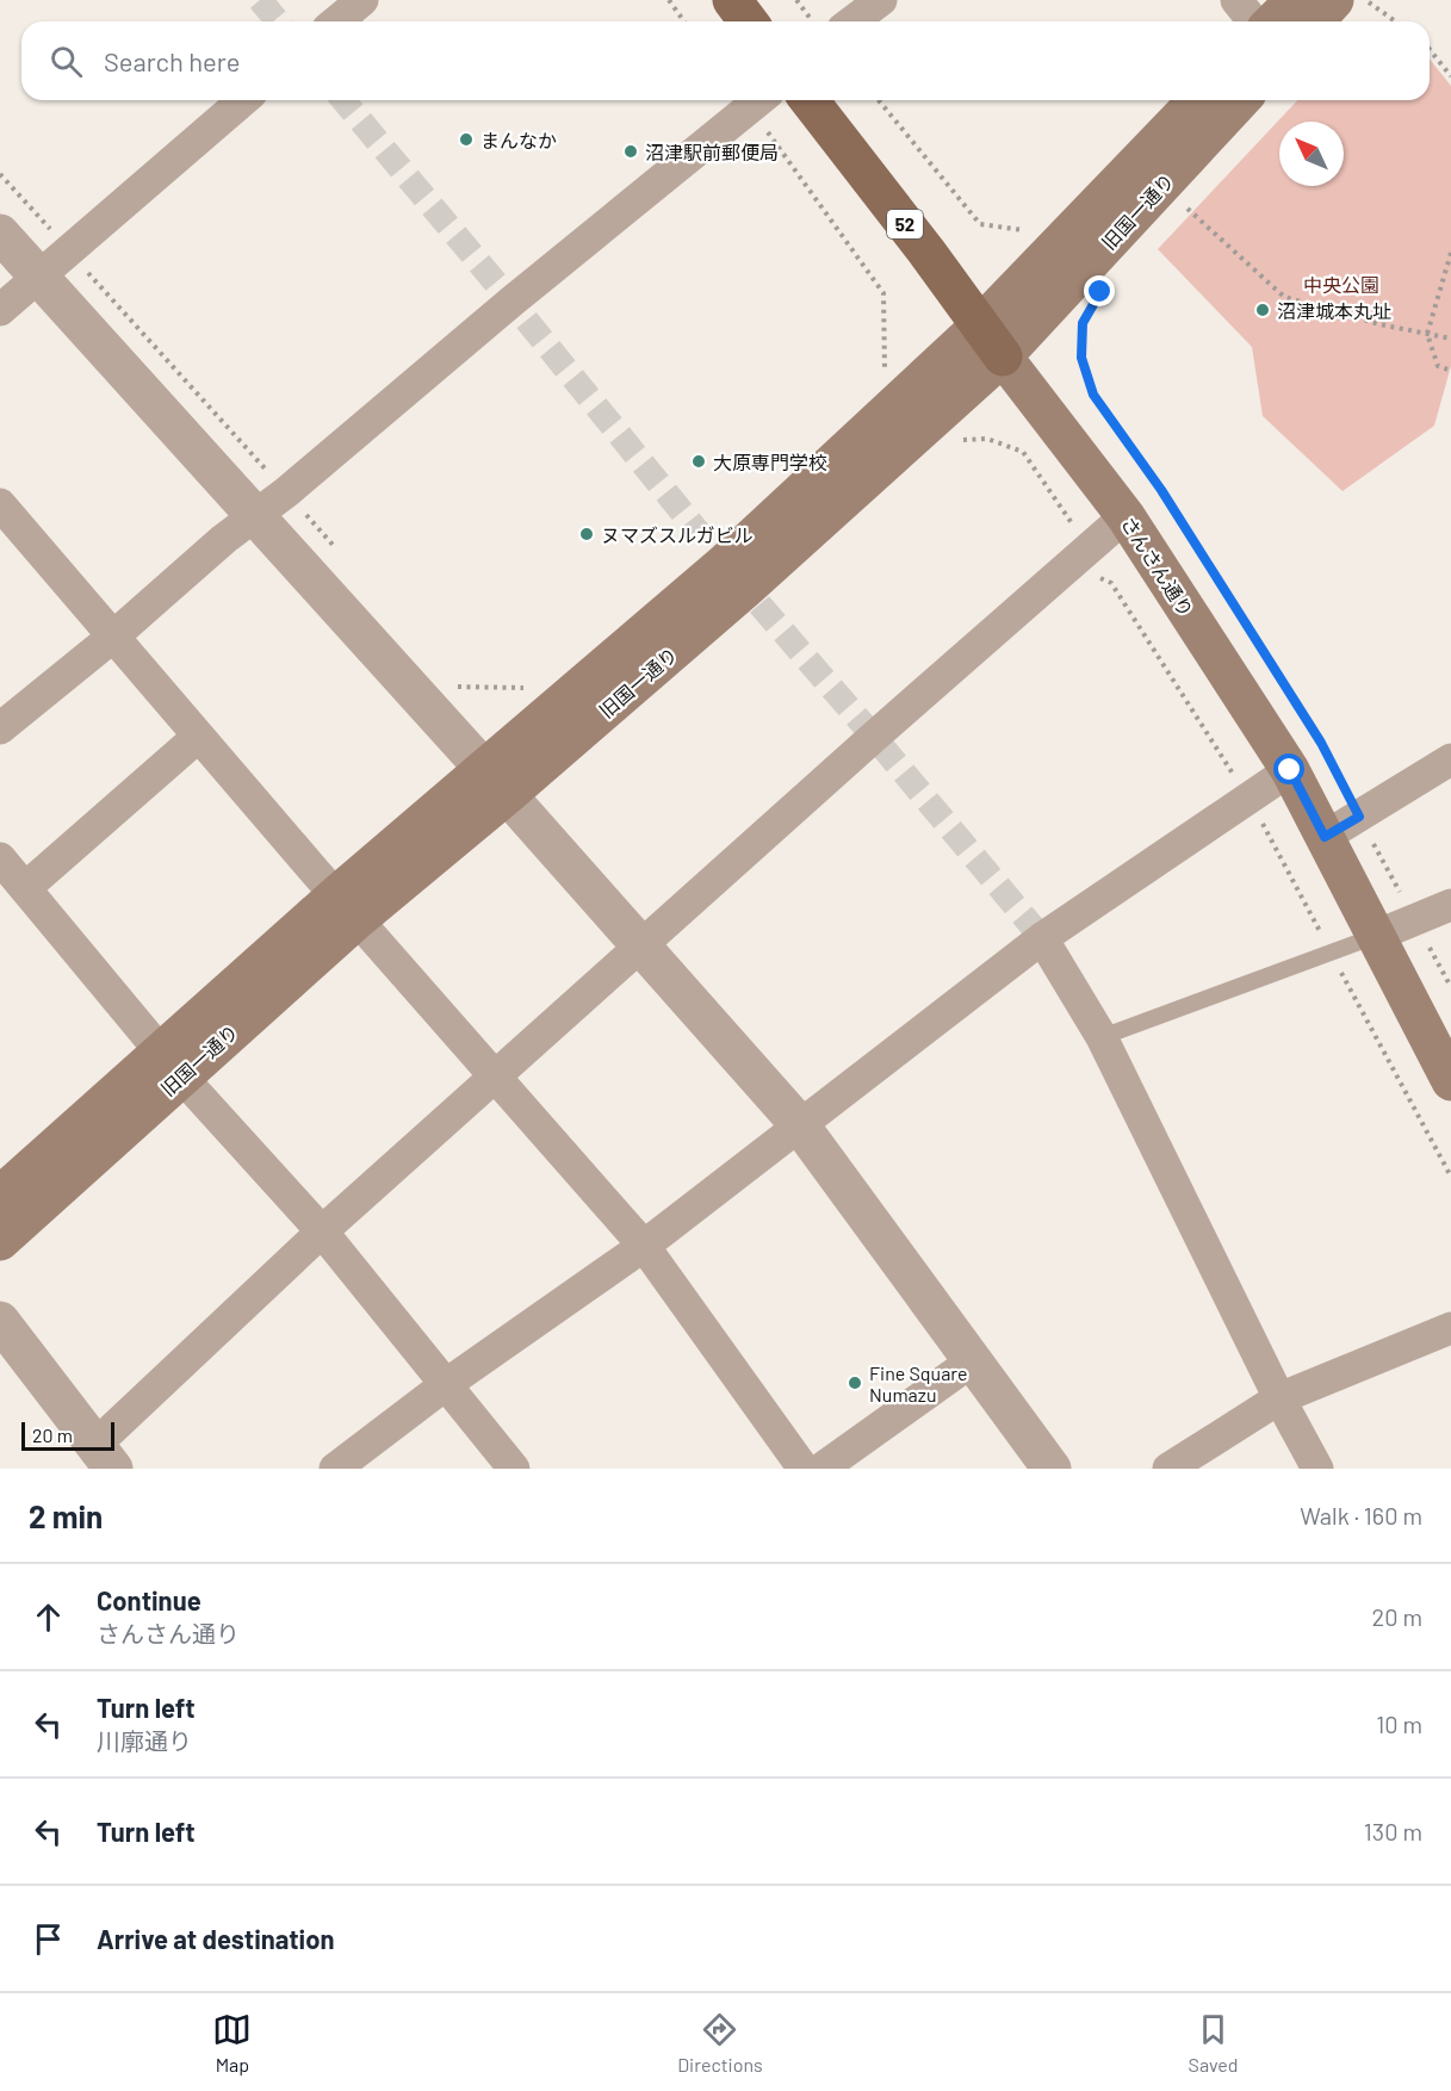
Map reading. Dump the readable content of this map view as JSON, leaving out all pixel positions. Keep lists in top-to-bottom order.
{
  "streets": {
    "main road": ["旧国一通り", "52", "さんさん通り"]
  },
  "crossings": [
    ["旧国一通り", "さんさん通り"]
  ],
  "parks": ["中央公園"],
  "places": [
    "まんなか",
    "沼津駅前郵便局",
    "沼津城本丸址",
    "大原専門学校",
    "ヌマズスルガビル",
    "Fine Square Numazu"
  ],
  "scale_bar": "20 m",
  "north": "top left",
  "page": {
    "search": "Search here",
    "scale": "20 m",
    "heading": ["2 min", "Walk · 160 m"],
    "list": [
      ["Continue", "さんさん通り", "20 m"],
      ["Turn left", "川廓通り", "10 m"],
      ["Turn left", "130 m"],
      "Arrive at destination"
    ],
    "nav": ["Map", "Directions", "Saved"]
  }
}
